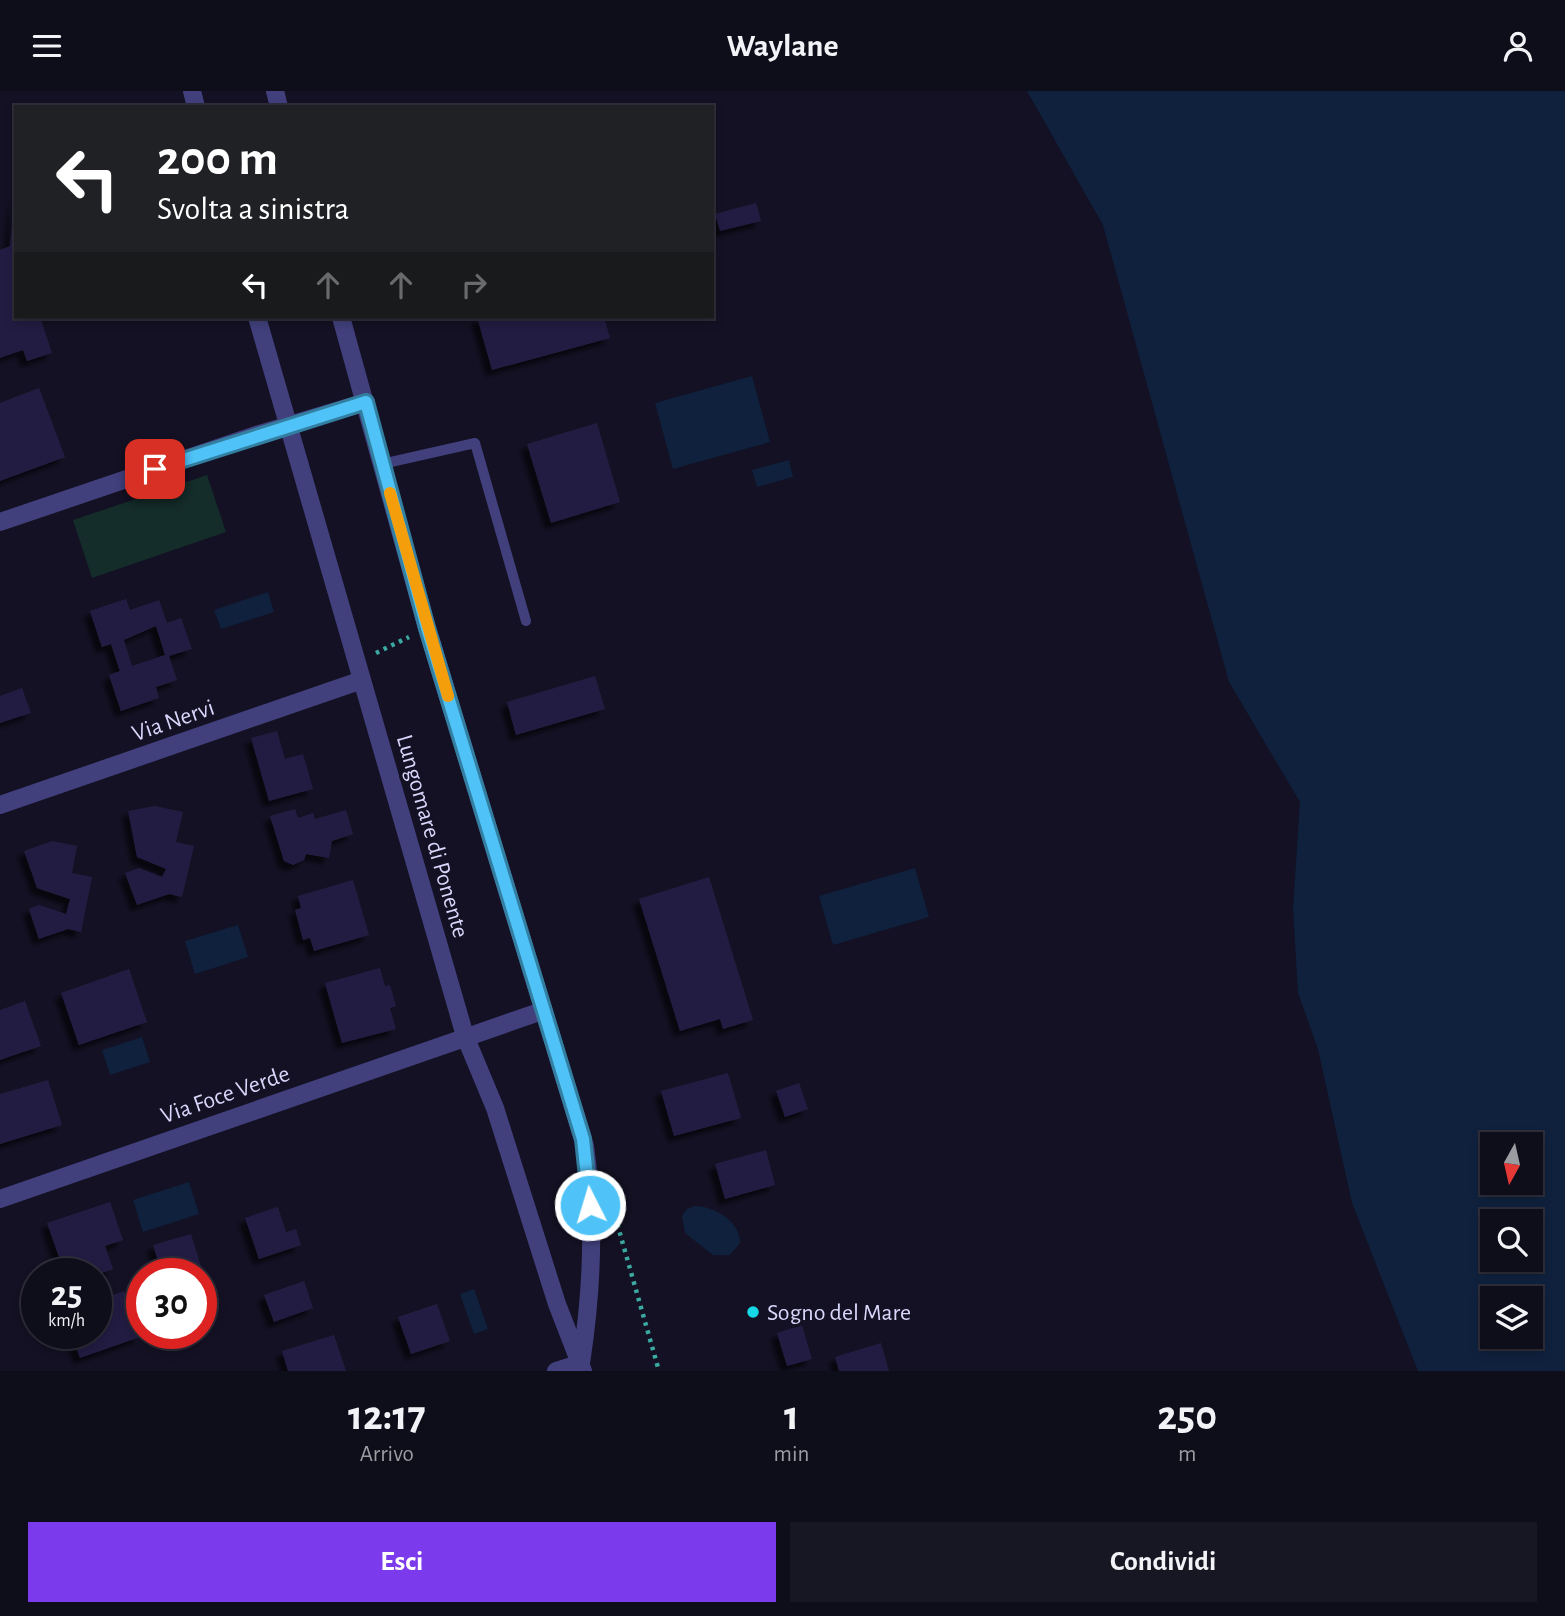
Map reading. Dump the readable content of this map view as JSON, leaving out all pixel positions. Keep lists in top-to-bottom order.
{
  "streets": {
    "street": ["Via Nervi", "Lungomare di Ponente", "Via Foce Verde"]
  },
  "crossings": [
    ["Via Nervi", "Lungomare di Ponente"],
    ["Lungomare di Ponente", "Via Foce Verde"]
  ],
  "places": ["Sogno del Mare"],
  "north": "bottom",
  "page": {
    "header": "Waylane",
    "turn": ["200 m", "Svolta a sinistra"],
    "speed": "25 km/h",
    "limit": "30",
    "eta": [
      "12:17",
      "Arrivo",
      "1",
      "min",
      "250",
      "m"
    ],
    "buttons": ["Esci", "Condividi"]
  }
}
